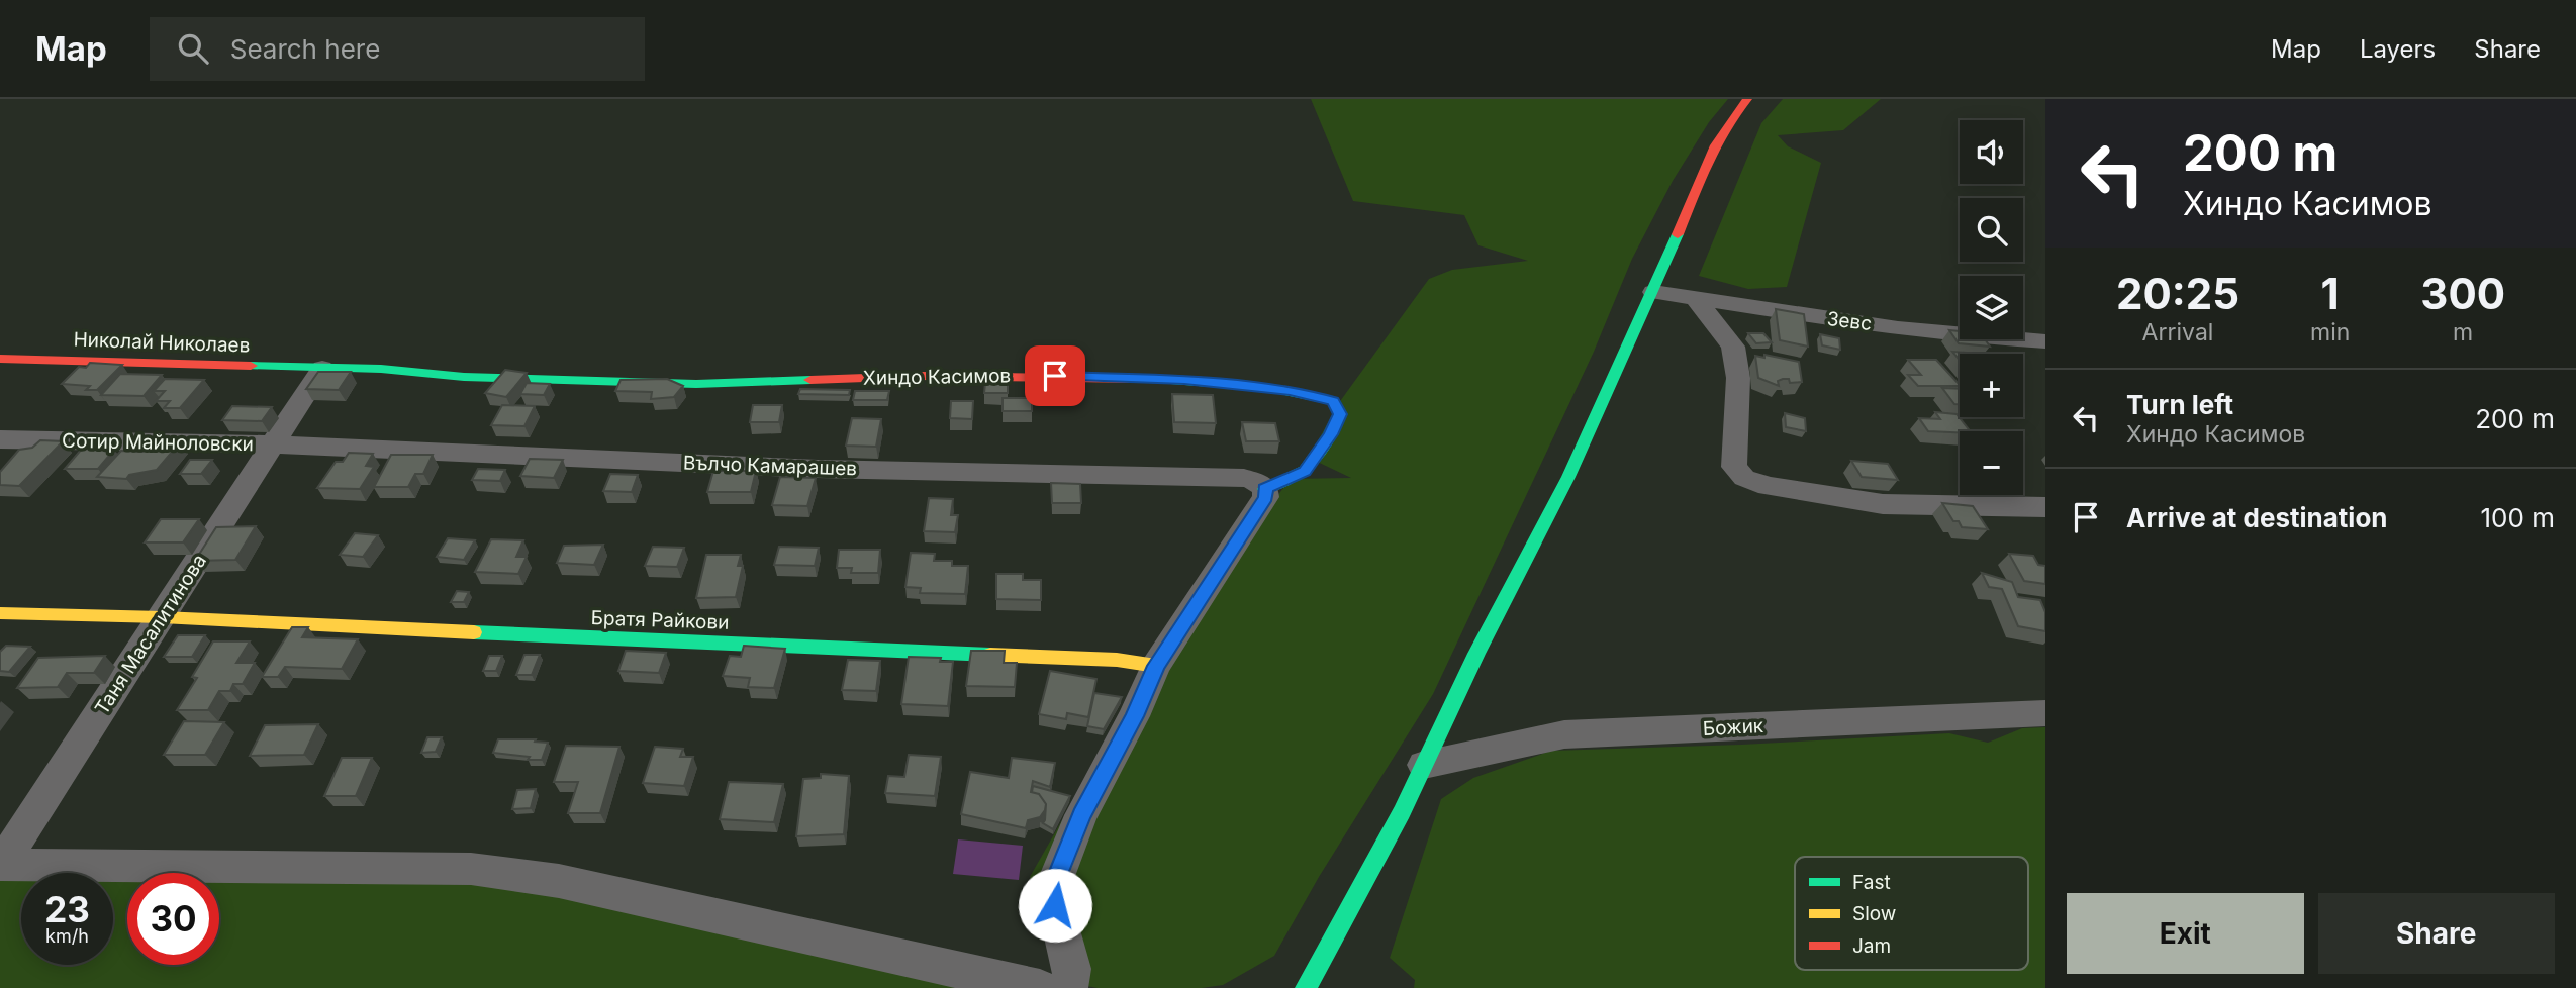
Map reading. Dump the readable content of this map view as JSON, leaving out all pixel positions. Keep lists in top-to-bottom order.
{
  "streets": {
    "street": [
      "Зевс",
      "Николай Николаев",
      "Хиндо Касимов",
      "Сотир Майноловски",
      "Вълчо Камарашев",
      "Братя Райкови",
      "Таня Масалитинова",
      "Божик"
    ]
  },
  "crossings": [
    ["Николай Николаев", "Хиндо Касимов"],
    ["Николай Николаев", "Таня Масалитинова"],
    ["Хиндо Касимов", "Вълчо Камарашев"],
    ["Хиндо Касимов", "Таня Масалитинова"],
    ["Сотир Майноловски", "Вълчо Камарашев"],
    ["Сотир Майноловски", "Таня Масалитинова"],
    ["Вълчо Камарашев", "Таня Масалитинова"],
    ["Братя Райкови", "Таня Масалитинова"]
  ],
  "legend": ["Fast", "Slow", "Jam"],
  "page": {
    "header": "Map",
    "search": "Search here",
    "nav": ["Map", "Layers", "Share"],
    "turn": ["200 m", "Хиндо Касимов"],
    "map_buttons": ["+", "−"],
    "eta": [
      "20:25",
      "Arrival",
      "1",
      "min",
      "300",
      "m"
    ],
    "list": [
      {
        "name": "Turn left",
        "note": "Хиндо Касимов",
        "value": "200 m"
      },
      {
        "name": "Arrive at destination",
        "value": "100 m"
      }
    ],
    "speed": "23 km/h",
    "limit": "30",
    "buttons": ["Exit", "Share"]
  }
}
